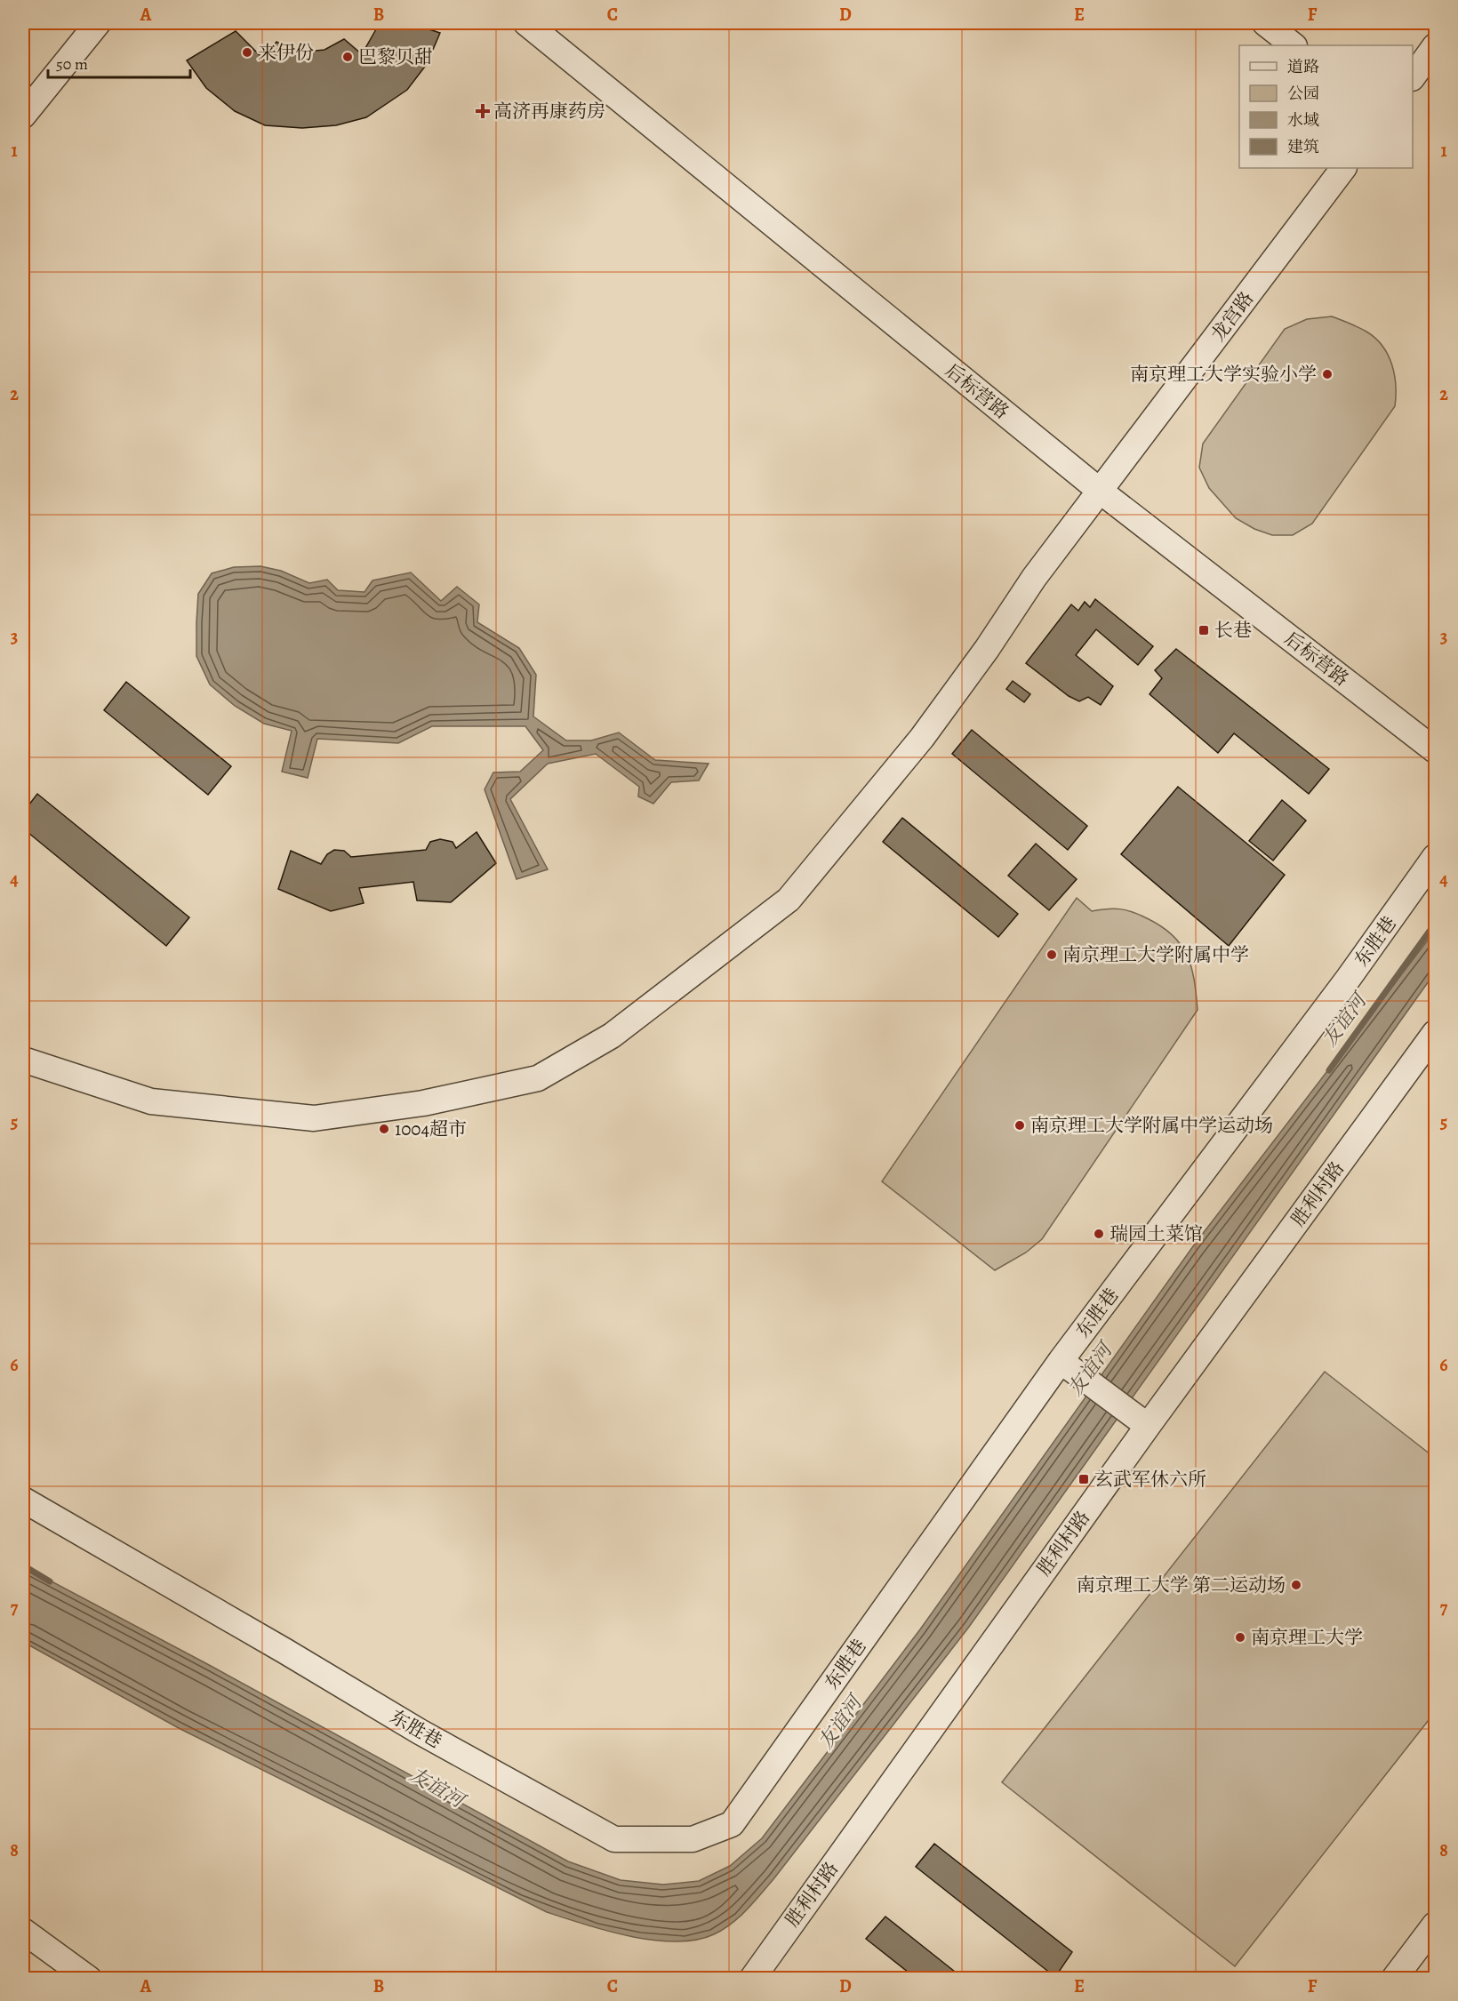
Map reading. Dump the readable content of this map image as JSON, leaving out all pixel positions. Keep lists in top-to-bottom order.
{
  "streets": {
    "street": [
      "龙宫路",
      "后标营路",
      "东胜巷",
      "胜利村路"
    ]
  },
  "crossings": [
    ["龙宫路", "后标营路"]
  ],
  "water": ["友谊河"],
  "places": {
    "other": [
      "来伊份",
      "巴黎贝甜",
      "南京理工大学实验小学",
      "南京理工大学附属中学",
      "南京理工大学附属中学运动场",
      "1004超市",
      "瑞园土菜馆",
      "南京理工大学 第二运动场",
      "南京理工大学"
    ],
    "health": ["高济再康药房"],
    "transit": ["长巷", "玄武军休六所"]
  },
  "legend": [
    "道路",
    "公园",
    "水域",
    "建筑"
  ],
  "scale_bar": "50 m",
  "grid": {
    "columns": [
      "A",
      "B",
      "C",
      "D",
      "E",
      "F"
    ],
    "rows": [
      "1",
      "2",
      "3",
      "4",
      "5",
      "6",
      "7",
      "8"
    ]
  }
}
